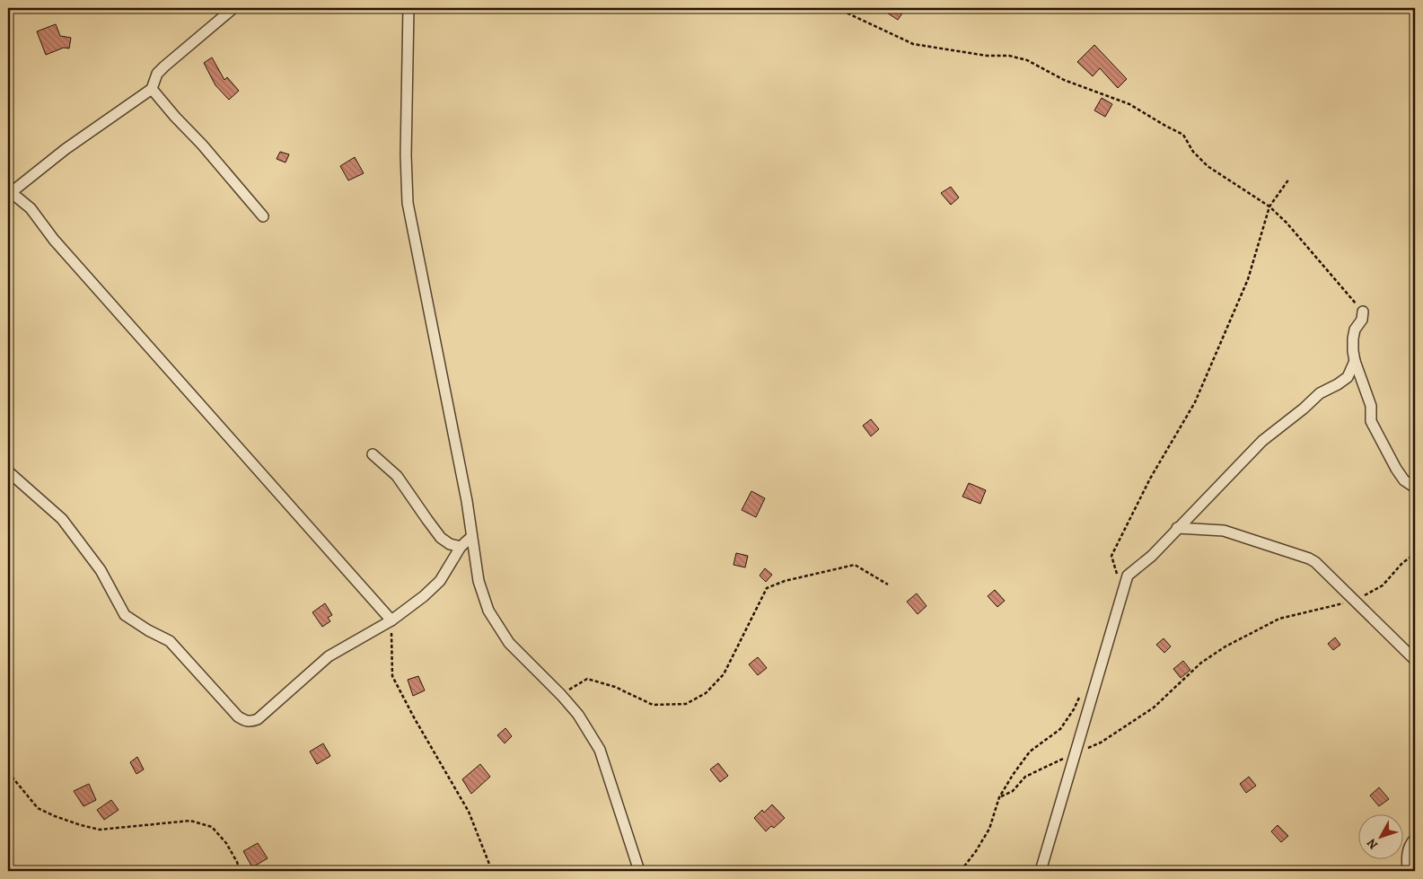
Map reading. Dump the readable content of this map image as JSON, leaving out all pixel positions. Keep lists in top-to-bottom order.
{
  "north": "bottom left"
}
